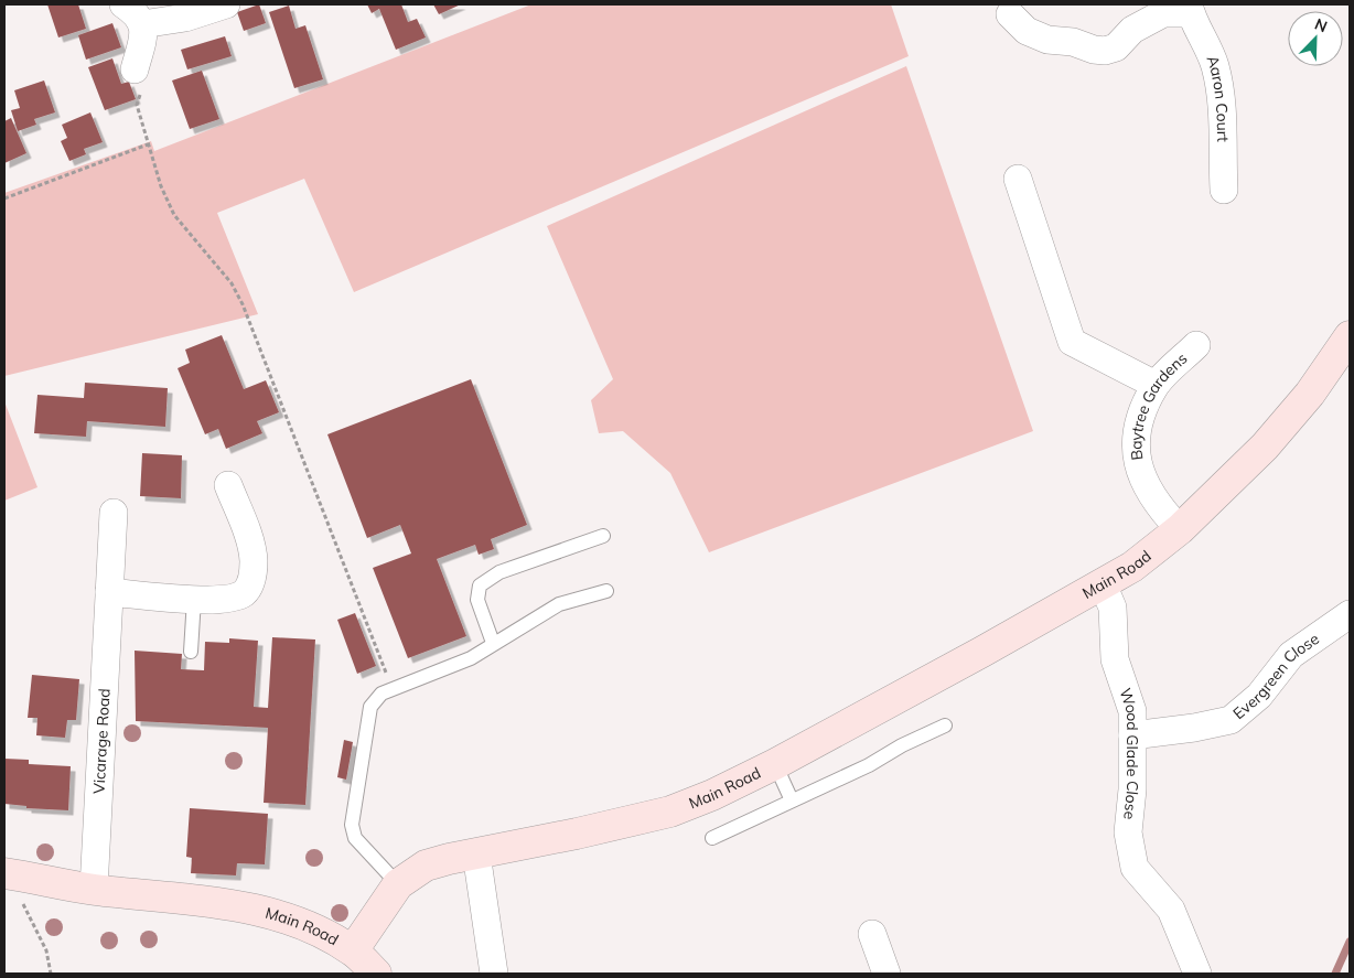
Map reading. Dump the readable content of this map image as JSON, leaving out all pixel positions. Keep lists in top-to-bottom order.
{
  "streets": {
    "street": [
      "Aaron Court",
      "Baytree Gardens",
      "Main Road",
      "Evergreen Close",
      "Vicarage Road",
      "Wood Glade Close"
    ]
  },
  "crossings": [
    ["Baytree Gardens", "Main Road"],
    ["Main Road", "Vicarage Road"],
    ["Main Road", "Wood Glade Close"],
    ["Evergreen Close", "Wood Glade Close"]
  ],
  "north": "top right"
}
